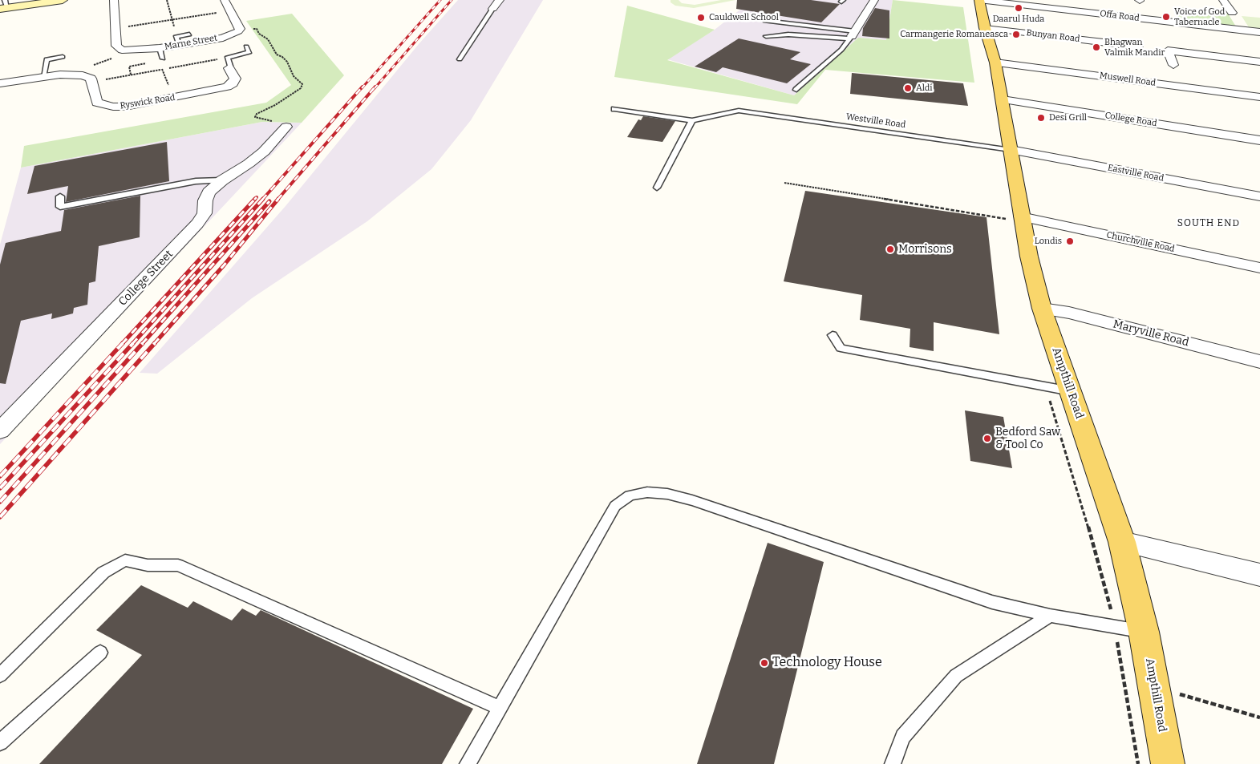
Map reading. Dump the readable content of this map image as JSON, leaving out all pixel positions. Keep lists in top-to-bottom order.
{
  "streets": {
    "main road": ["Ampthill Road"],
    "street": [
      "Offa Road",
      "Bunyan Road",
      "Marne Street",
      "Muswell Road",
      "Ryswick Road",
      "College Road",
      "Eastville Road",
      "Churchville Road",
      "College Street",
      "Maryville Road"
    ],
    "lane": ["Westville Road"]
  },
  "crossings": [
    ["Offa Road", "Ampthill Road"],
    ["Bunyan Road", "Ampthill Road"],
    ["Muswell Road", "Ampthill Road"],
    ["College Road", "Ampthill Road"],
    ["Westville Road", "Eastville Road"],
    ["Westville Road", "Ampthill Road"],
    ["Eastville Road", "Ampthill Road"],
    ["Churchville Road", "Ampthill Road"],
    ["Maryville Road", "Ampthill Road"]
  ],
  "districts": ["SOUTH END"],
  "places": [
    "Daarul Huda",
    "Voice of God Tabernacle",
    "Cauldwell School",
    "Carmangerie Romaneasca",
    "Bhagwan Valmik Mandir",
    "Aldi",
    "Desi Grill",
    "Londis",
    "Morrisons",
    "Bedford Saw & Tool Co",
    "Technology House"
  ]
}
